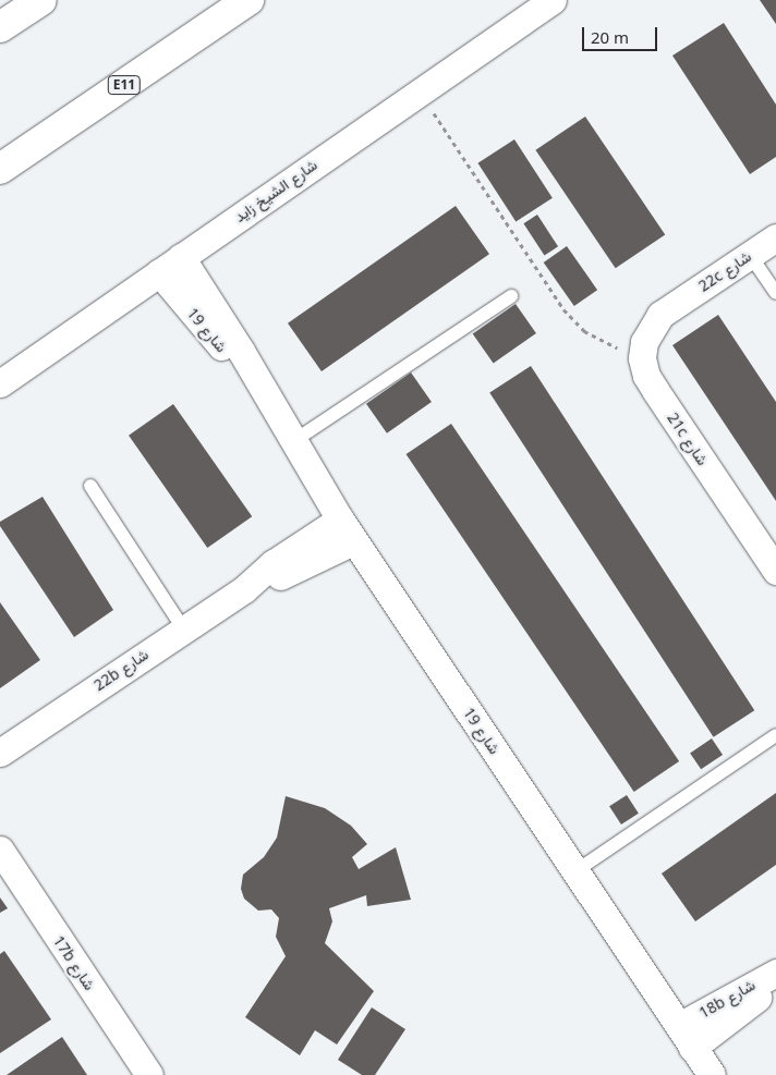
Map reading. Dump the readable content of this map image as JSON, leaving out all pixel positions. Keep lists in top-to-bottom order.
{
  "streets": {
    "highway": ["E11"],
    "street": [
      "شارع الشيخ زايد",
      "22c شارع",
      "شارع 19",
      "21c شارع",
      "22b شارع",
      "17b شارع",
      "18b شارع"
    ]
  },
  "crossings": [
    ["شارع الشيخ زايد", "شارع 19"],
    ["22c شارع", "21c شارع"],
    ["شارع 19", "22b شارع"],
    ["شارع 19", "18b شارع"]
  ],
  "scale_bar": "20 m"
}
